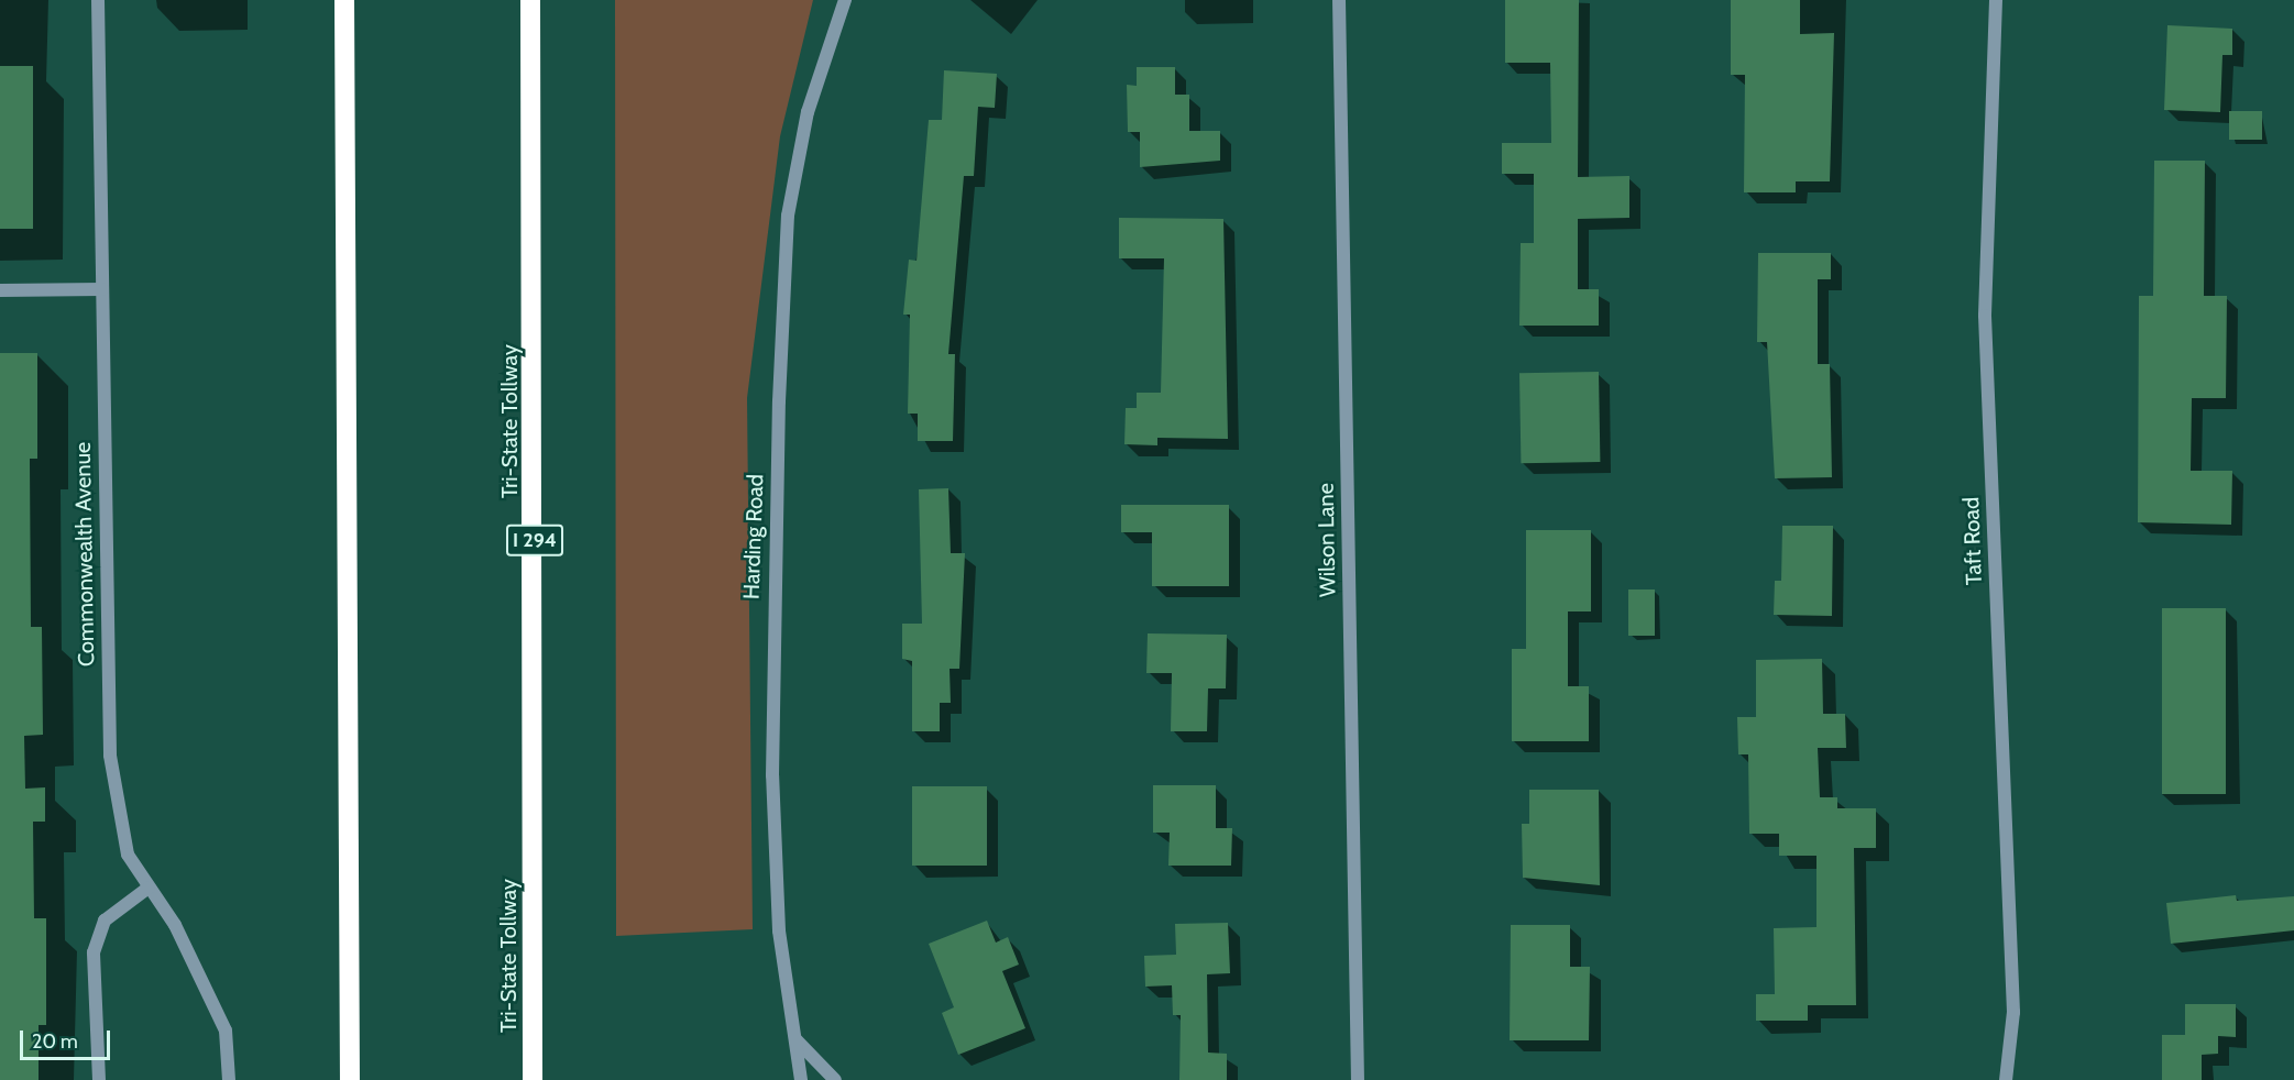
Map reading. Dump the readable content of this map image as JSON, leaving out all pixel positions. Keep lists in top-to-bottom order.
{
  "streets": {
    "highway": ["Tri-State Tollway", "I 294"],
    "street": [
      "Harding Road",
      "Wilson Lane",
      "Taft Road",
      "Commonwealth Avenue"
    ]
  },
  "scale_bar": "20 m"
}
